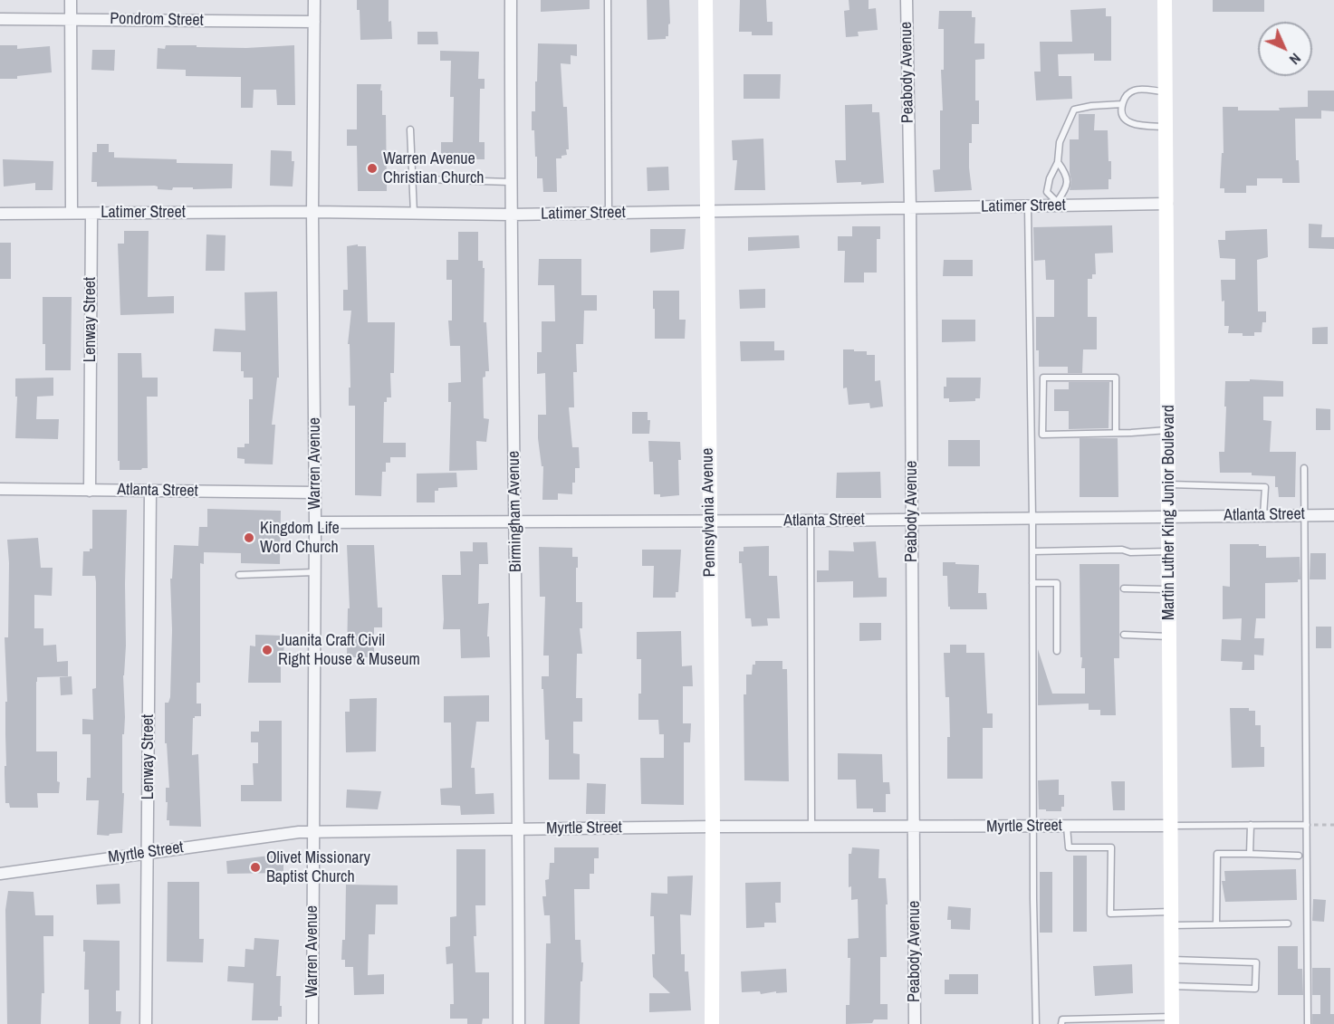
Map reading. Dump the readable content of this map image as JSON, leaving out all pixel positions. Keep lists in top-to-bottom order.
{
  "streets": {
    "street": [
      "Pondrom Street",
      "Peabody Avenue",
      "Latimer Street",
      "Lenway Street",
      "Warren Avenue",
      "Atlanta Street",
      "Birmingham Avenue",
      "Pennsylvania Avenue",
      "Martin Luther King Junior Boulevard",
      "Myrtle Street"
    ]
  },
  "crossings": [
    ["Pondrom Street", "Warren Avenue"],
    ["Peabody Avenue", "Latimer Street"],
    ["Peabody Avenue", "Atlanta Street"],
    ["Peabody Avenue", "Myrtle Street"],
    ["Latimer Street", "Lenway Street"],
    ["Latimer Street", "Warren Avenue"],
    ["Latimer Street", "Birmingham Avenue"],
    ["Latimer Street", "Pennsylvania Avenue"],
    ["Latimer Street", "Martin Luther King Junior Boulevard"],
    ["Lenway Street", "Atlanta Street"],
    ["Lenway Street", "Myrtle Street"],
    ["Warren Avenue", "Atlanta Street"],
    ["Warren Avenue", "Myrtle Street"],
    ["Atlanta Street", "Birmingham Avenue"],
    ["Atlanta Street", "Pennsylvania Avenue"],
    ["Atlanta Street", "Martin Luther King Junior Boulevard"],
    ["Birmingham Avenue", "Myrtle Street"],
    ["Pennsylvania Avenue", "Myrtle Street"],
    ["Martin Luther King Junior Boulevard", "Myrtle Street"]
  ],
  "places": [
    "Warren Avenue Christian Church",
    "Kingdom Life Word Church",
    "Juanita Craft Civil Right House & Museum",
    "Olivet Missionary Baptist Church"
  ],
  "north": "bottom right"
}
